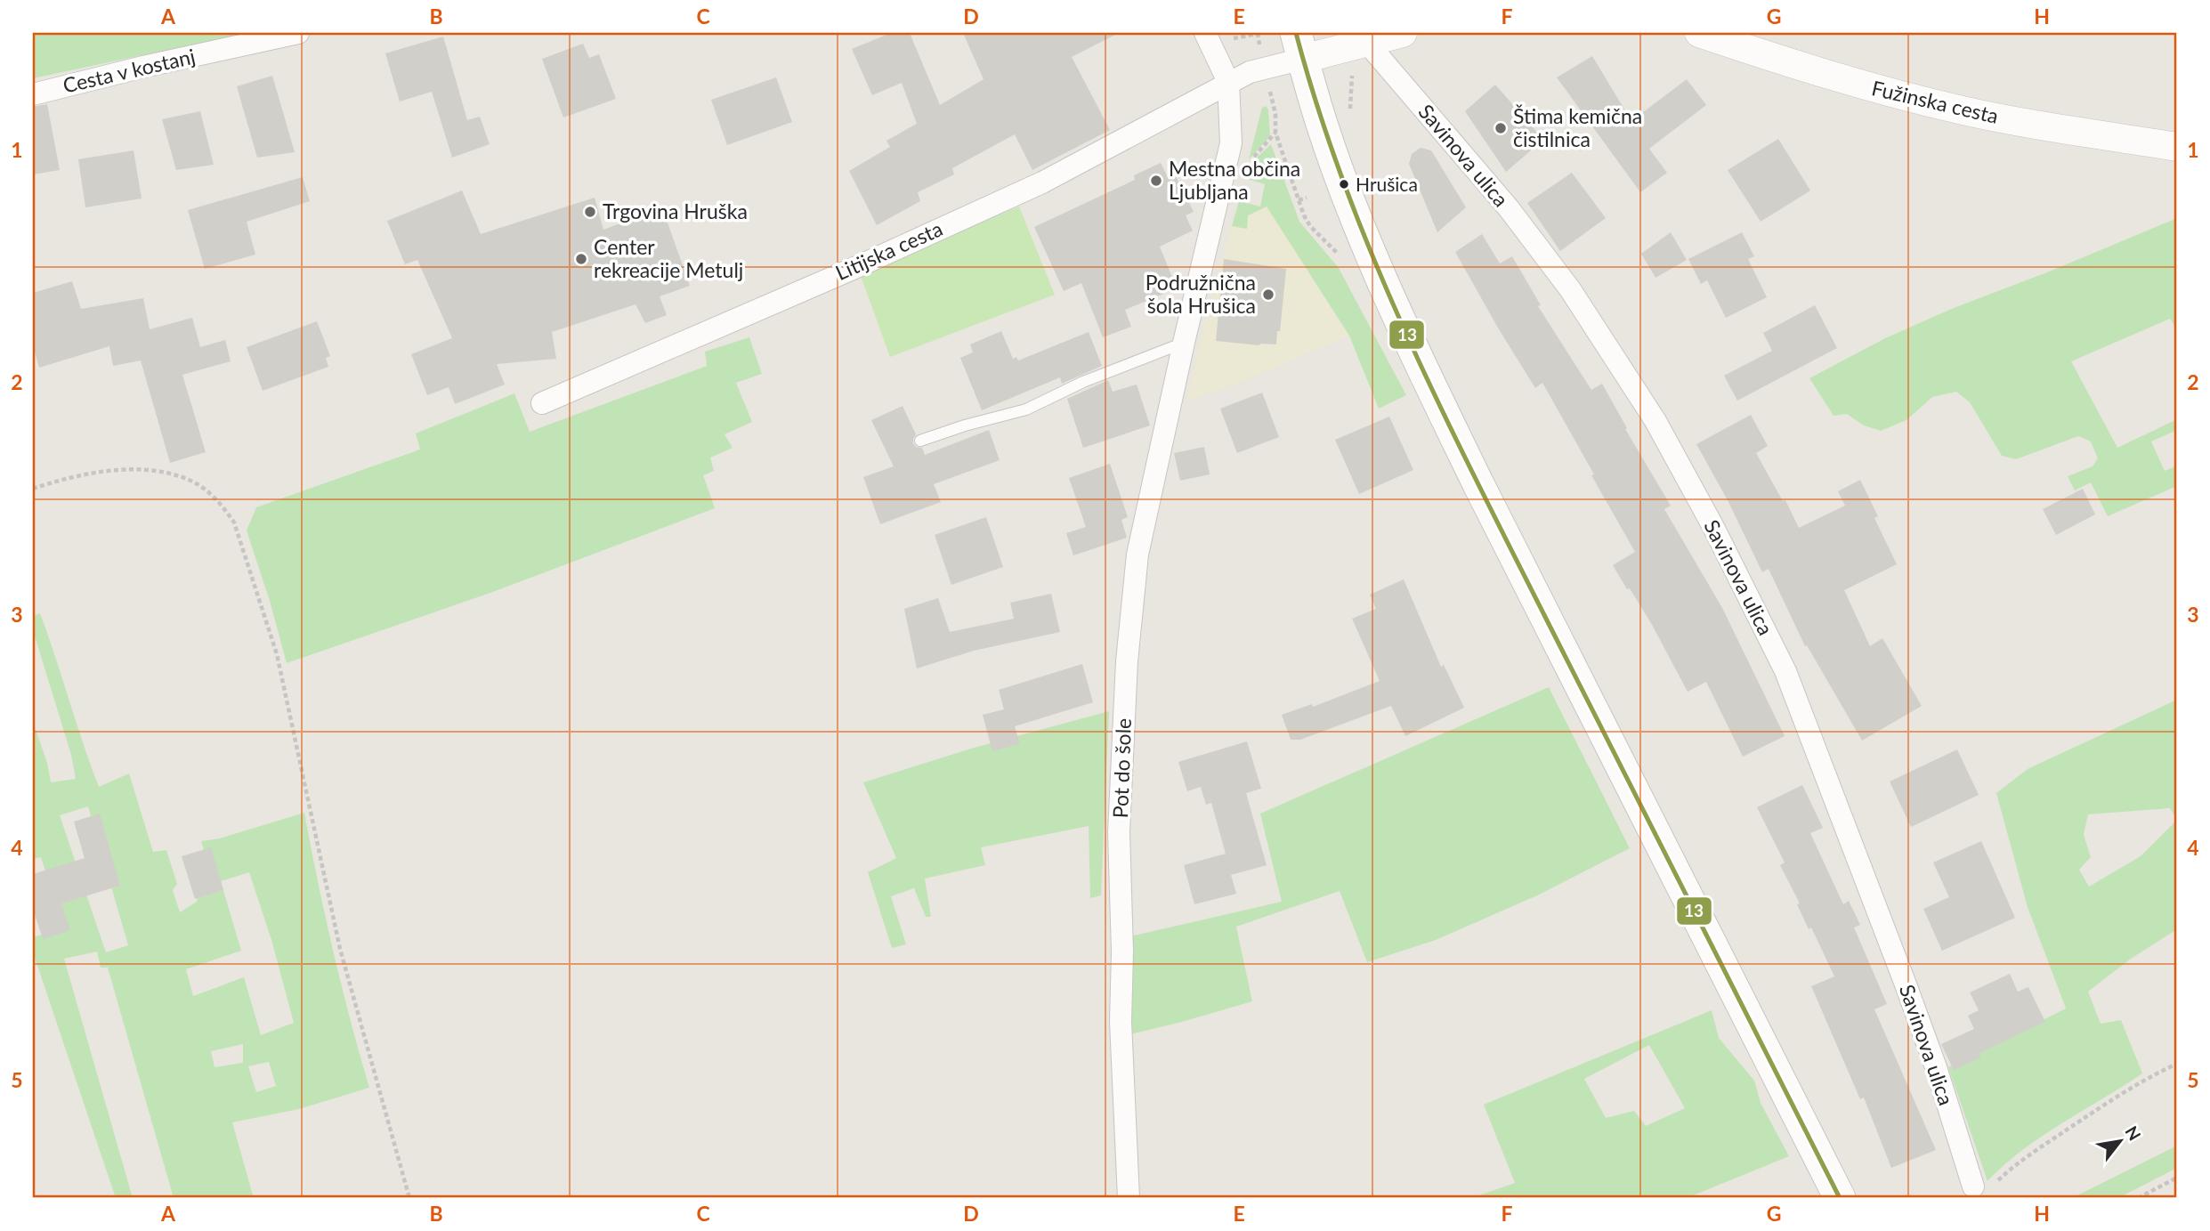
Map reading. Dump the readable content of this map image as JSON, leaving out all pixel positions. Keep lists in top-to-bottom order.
{
  "streets": {
    "street": [
      "Cesta v kostanj",
      "Fužinska cesta",
      "Savinova ulica",
      "Litijska cesta",
      "Pot do šole"
    ]
  },
  "crossings": [
    ["Litijska cesta", "Pot do šole"]
  ],
  "places": [
    "Štima kemična čistilnica",
    "Mestna občina Ljubljana",
    "Hrušica",
    "Trgovina Hruška",
    "Center rekreacije Metulj",
    "Podružnična šola Hrušica"
  ],
  "lines": ["transit line 13"],
  "north": "top right",
  "grid": {
    "columns": [
      "A",
      "B",
      "C",
      "D",
      "E",
      "F",
      "G",
      "H"
    ],
    "rows": [
      "1",
      "2",
      "3",
      "4",
      "5"
    ]
  }
}
